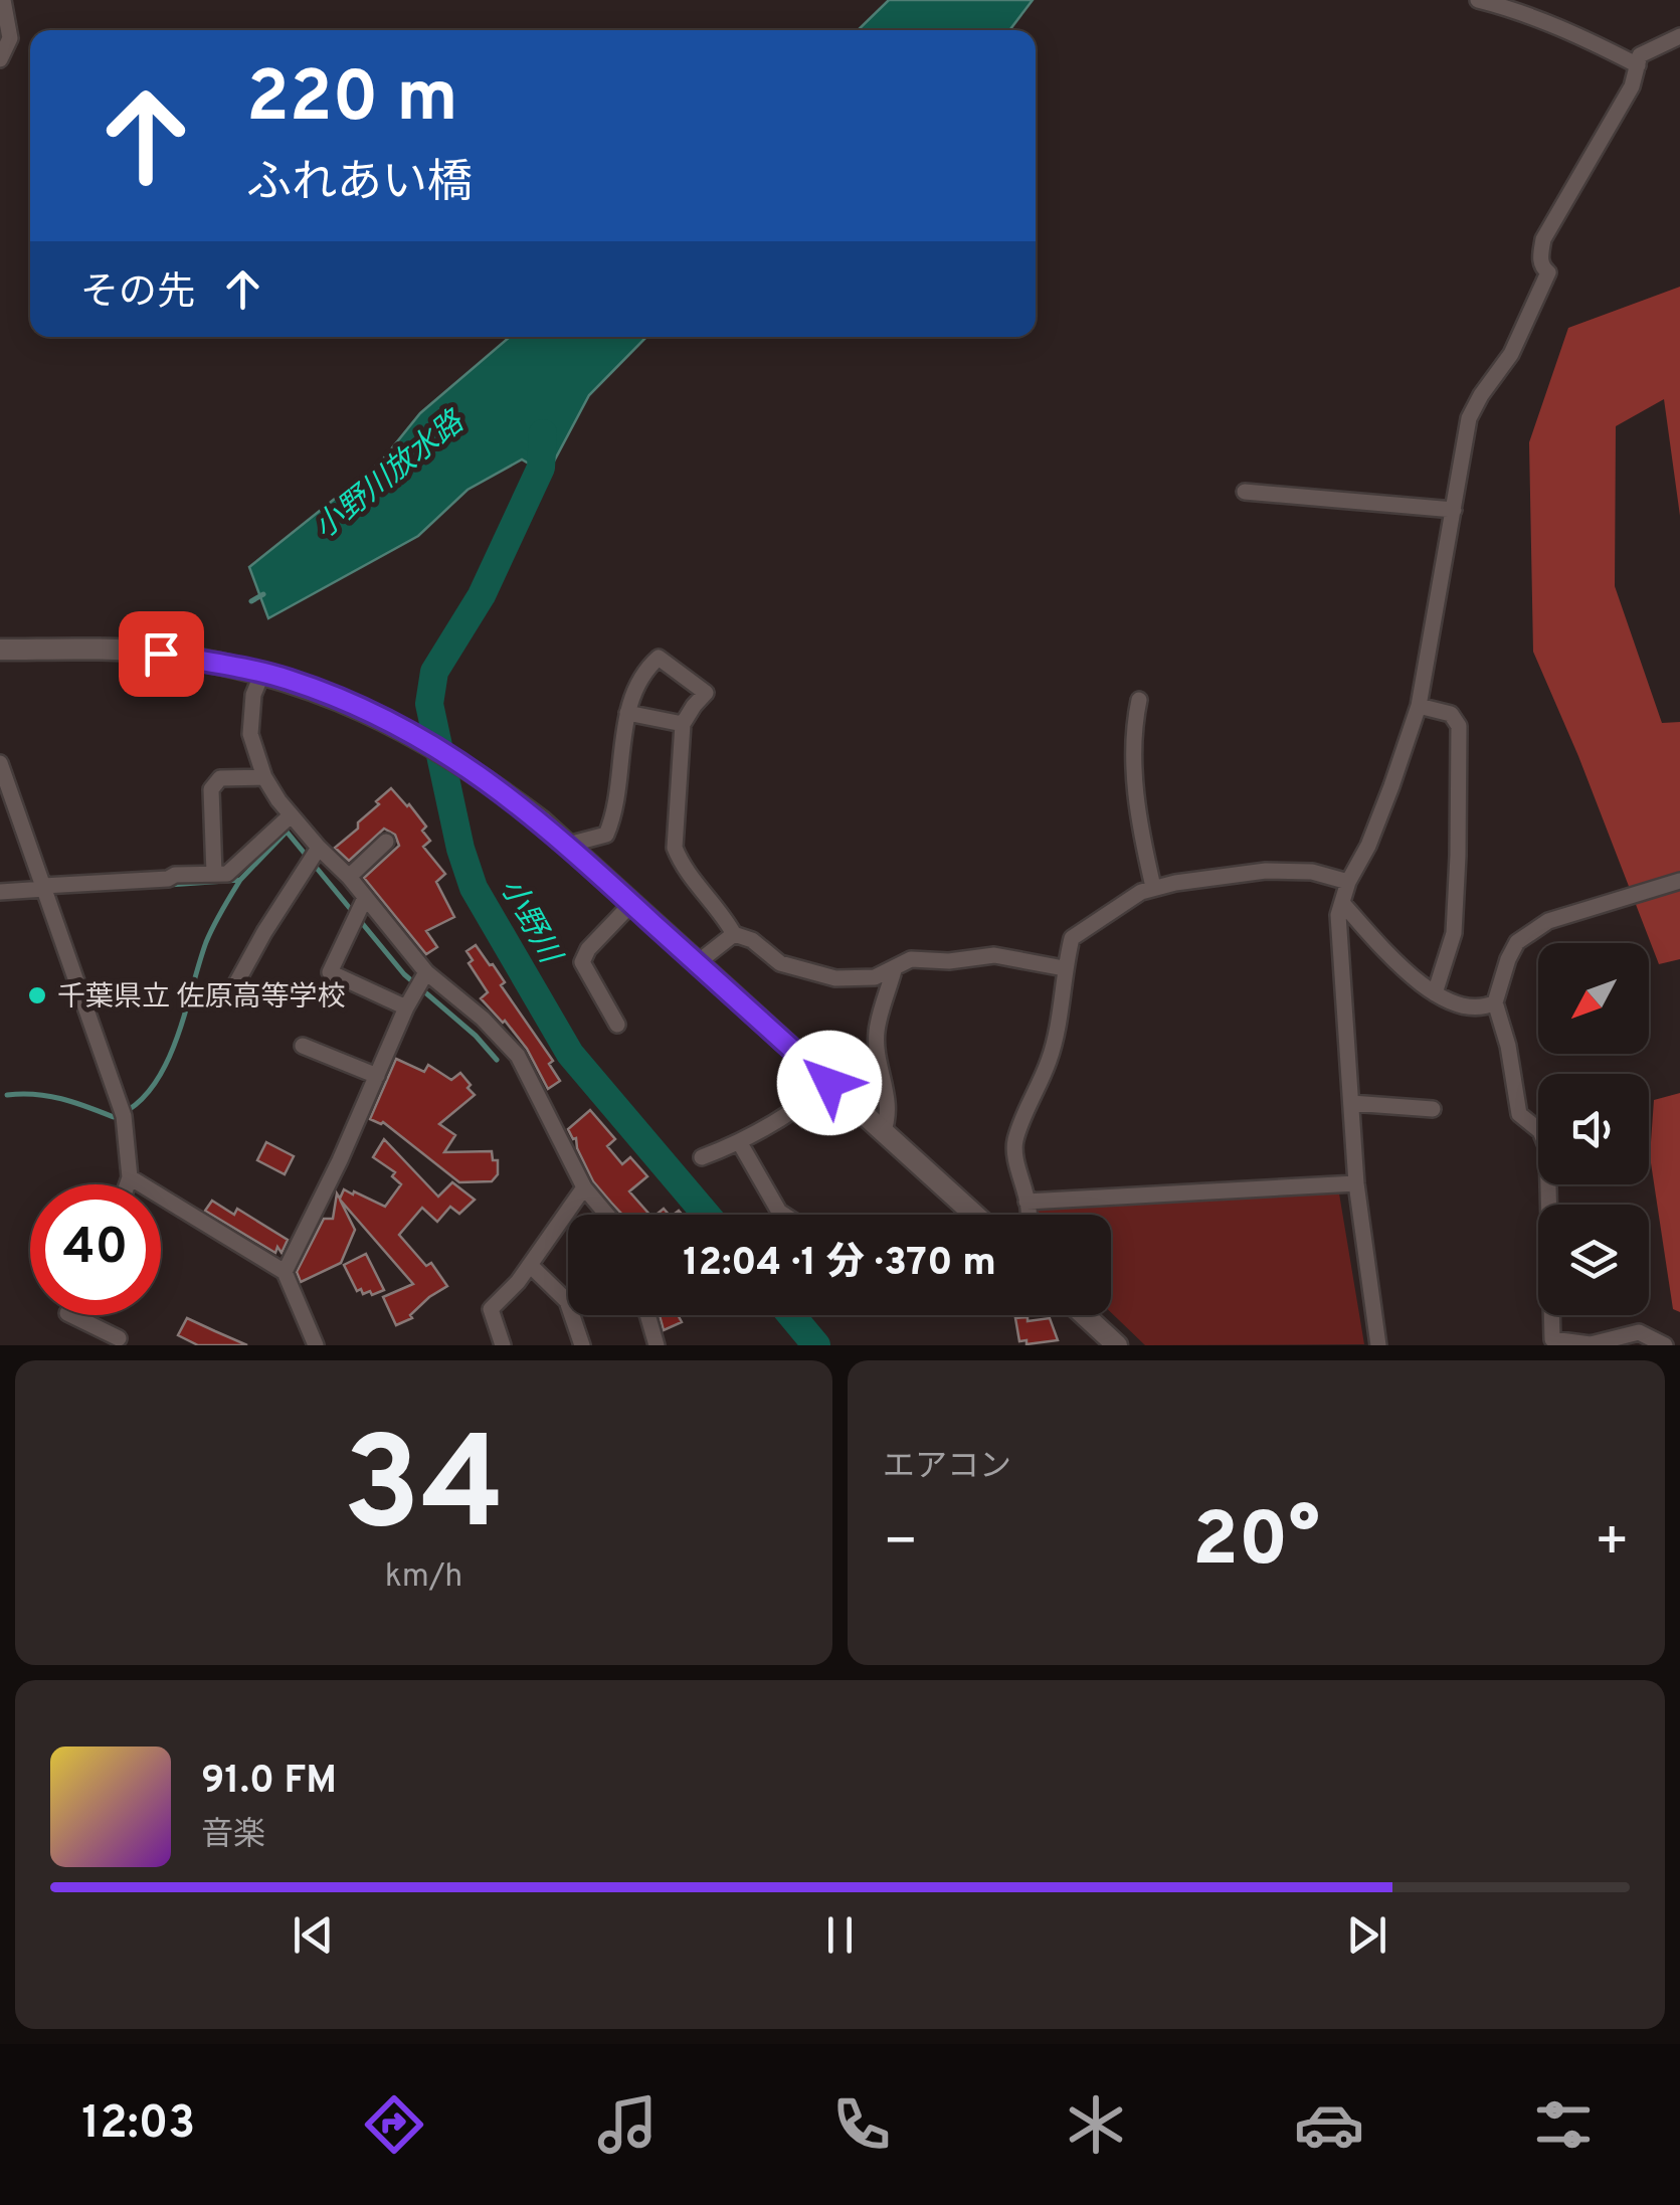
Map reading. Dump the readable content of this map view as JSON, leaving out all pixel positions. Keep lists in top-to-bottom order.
{
  "water": ["小野川放水路", "小野川"],
  "places": ["千葉県立 佐原高等学校"],
  "north": "bottom left",
  "page": {
    "turn": ["220 m", "ふれあい橋"],
    "then": "その先",
    "limit": "40",
    "trip": "12:04 · 1 分 · 370 m",
    "tile": [
      ["34", "km/h"],
      "エアコン"
    ],
    "heat": ["−", "20°", "+"],
    "song": ["91.0 FM", "音楽"],
    "tabs": "12:03"
  }
}
